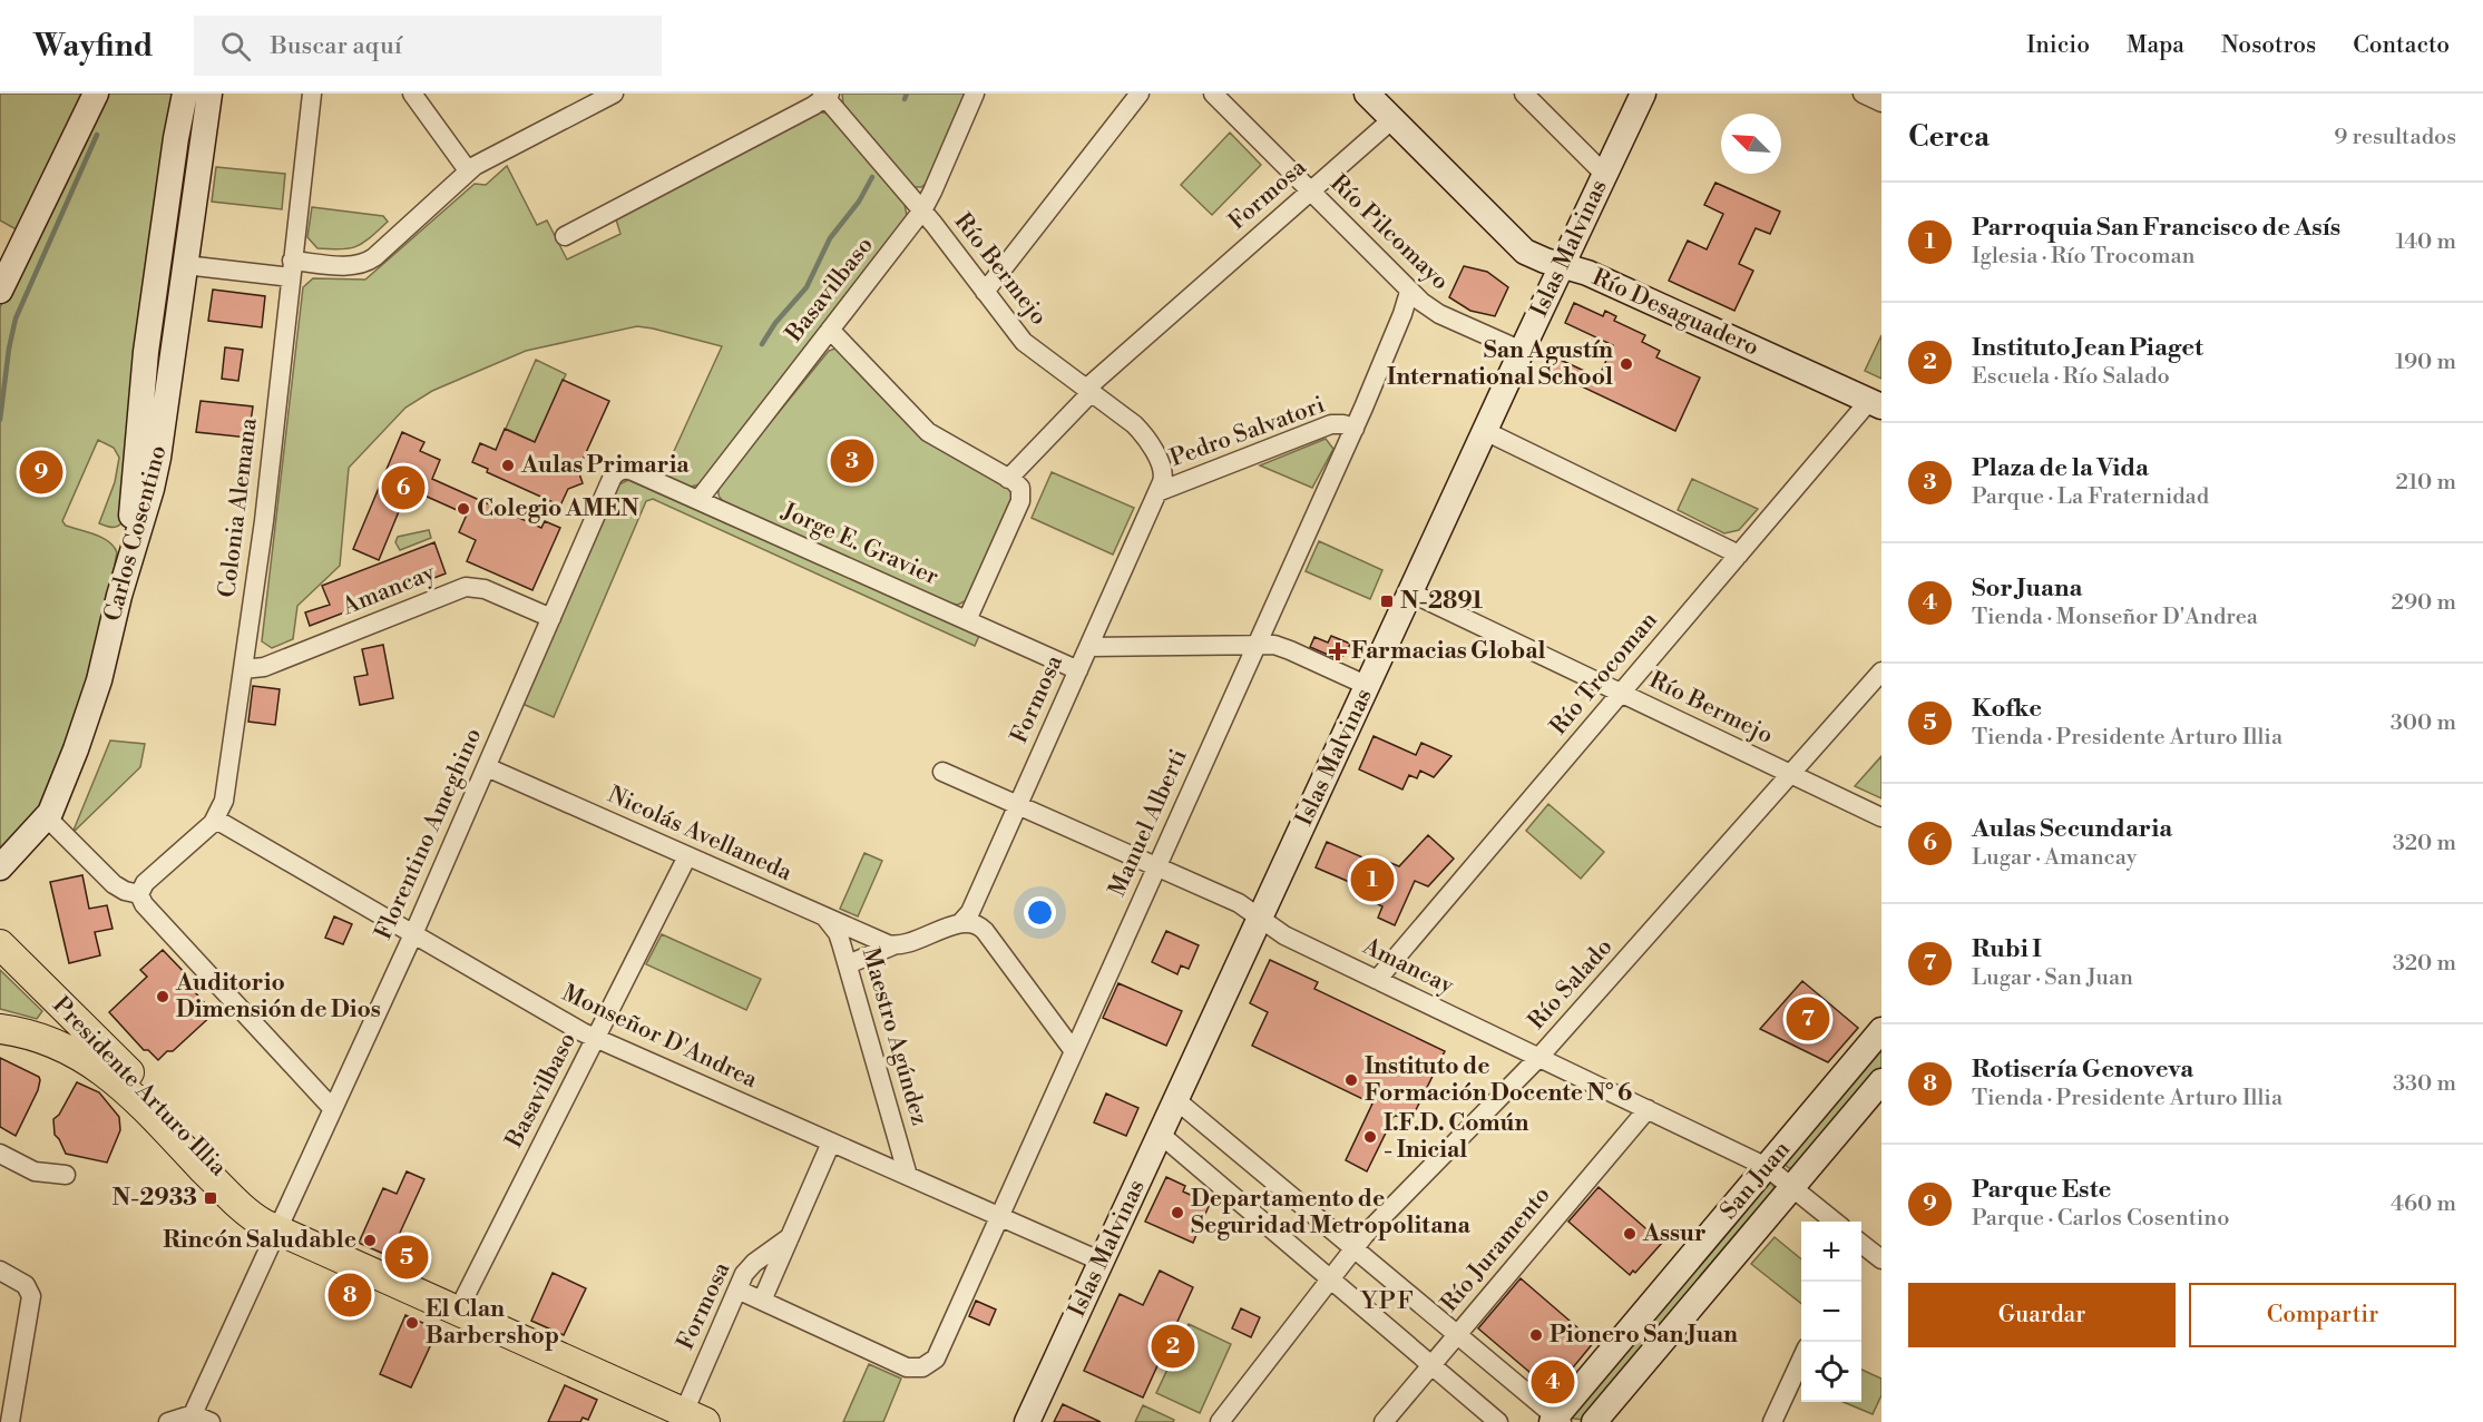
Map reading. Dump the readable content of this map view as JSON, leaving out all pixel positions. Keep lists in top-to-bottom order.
{
  "streets": {
    "main road": [
      "Islas Malvinas",
      "Río Desaguadero",
      "Carlos Cosentino",
      "Presidente Arturo Illia",
      "San Juan"
    ],
    "street": [
      "Formosa",
      "Río Pilcomayo",
      "Río Bermejo",
      "Basavilbaso",
      "Pedro Salvatori",
      "Colonia Alemana",
      "Jorge E. Gravier",
      "Amancay",
      "Río Trocoman",
      "Manuel Alberti",
      "Florentino Ameghino",
      "Nicolás Avellaneda",
      "Río Salado",
      "Monseñor D'Andrea",
      "Maestro Agúndez",
      "Río Juramento"
    ]
  },
  "crossings": [
    ["Formosa", "Río Pilcomayo"],
    ["Formosa", "Río Bermejo"],
    ["Formosa", "Río Desaguadero"],
    ["Formosa", "Pedro Salvatori"],
    ["Formosa", "Jorge E. Gravier"],
    ["Formosa", "Amancay"],
    ["Formosa", "Presidente Arturo Illia"],
    ["Río Pilcomayo", "Islas Malvinas"],
    ["Río Pilcomayo", "Manuel Alberti"],
    ["Islas Malvinas", "Río Bermejo"],
    ["Islas Malvinas", "Río Desaguadero"],
    ["Islas Malvinas", "Amancay"],
    ["Islas Malvinas", "Monseñor D'Andrea"],
    ["Río Bermejo", "Basavilbaso"],
    ["Río Bermejo", "Pedro Salvatori"],
    ["Río Bermejo", "Río Trocoman"],
    ["Río Bermejo", "Río Salado"],
    ["Basavilbaso", "Jorge E. Gravier"],
    ["Basavilbaso", "Nicolás Avellaneda"],
    ["Basavilbaso", "Monseñor D'Andrea"],
    ["Basavilbaso", "Presidente Arturo Illia"],
    ["Río Desaguadero", "Río Trocoman"],
    ["Pedro Salvatori", "Manuel Alberti"],
    ["Colonia Alemana", "Amancay"],
    ["Colonia Alemana", "Monseñor D'Andrea"],
    ["Jorge E. Gravier", "Florentino Ameghino"],
    ["Amancay", "Río Trocoman"],
    ["Amancay", "Manuel Alberti"],
    ["Amancay", "Florentino Ameghino"],
    ["Amancay", "Río Salado"],
    ["Amancay", "San Juan"],
    ["Amancay", "Río Juramento"],
    ["Manuel Alberti", "Monseñor D'Andrea"],
    ["Florentino Ameghino", "Nicolás Avellaneda"],
    ["Florentino Ameghino", "Monseñor D'Andrea"],
    ["Florentino Ameghino", "Presidente Arturo Illia"],
    ["Nicolás Avellaneda", "Maestro Agúndez"],
    ["Monseñor D'Andrea", "Maestro Agúndez"]
  ],
  "districts": ["YPF"],
  "places": {
    "other": [
      "San Agustín International School",
      "Aulas Primaria",
      "Colegio AMEN",
      "Auditorio Dimensión de Dios",
      "Instituto de Formación Docente N° 6",
      "I.F.D. Común - Inicial",
      "Departamento de Seguridad Metropolitana",
      "Assur",
      "Rincón Saludable",
      "El Clan Barbershop",
      "Pionero San Juan"
    ],
    "transit": ["N-2891", "N-2933"],
    "health": ["Farmacias Global"]
  },
  "north": "top left",
  "page": {
    "header": "Wayfind",
    "search": "Buscar aquí",
    "nav": [
      "Inicio",
      "Mapa",
      "Nosotros",
      "Contacto"
    ],
    "heading": ["Cerca", "9 resultados"],
    "list": [
      {
        "mark": "1",
        "name": "Parroquia San Francisco de Asís",
        "note": "Iglesia · Río Trocoman",
        "value": "140 m"
      },
      {
        "mark": "2",
        "name": "Instituto Jean Piaget",
        "note": "Escuela · Río Salado",
        "value": "190 m"
      },
      {
        "mark": "3",
        "name": "Plaza de la Vida",
        "note": "Parque · La Fraternidad",
        "value": "210 m"
      },
      {
        "mark": "4",
        "name": "Sor Juana",
        "note": "Tienda · Monseñor D'Andrea",
        "value": "290 m"
      },
      {
        "mark": "5",
        "name": "Kofke",
        "note": "Tienda · Presidente Arturo Illia",
        "value": "300 m"
      },
      {
        "mark": "6",
        "name": "Aulas Secundaria",
        "note": "Lugar · Amancay",
        "value": "320 m"
      },
      {
        "mark": "7",
        "name": "Rubi I",
        "note": "Lugar · San Juan",
        "value": "320 m"
      },
      {
        "mark": "8",
        "name": "Rotisería Genoveva",
        "note": "Tienda · Presidente Arturo Illia",
        "value": "330 m"
      },
      {
        "mark": "9",
        "name": "Parque Este",
        "note": "Parque · Carlos Cosentino",
        "value": "460 m"
      }
    ],
    "pins": [
      "3",
      "9",
      "6",
      "1",
      "7",
      "5",
      "8",
      "2",
      "4"
    ],
    "map_buttons": ["+", "−"],
    "buttons": ["Guardar", "Compartir"]
  }
}
